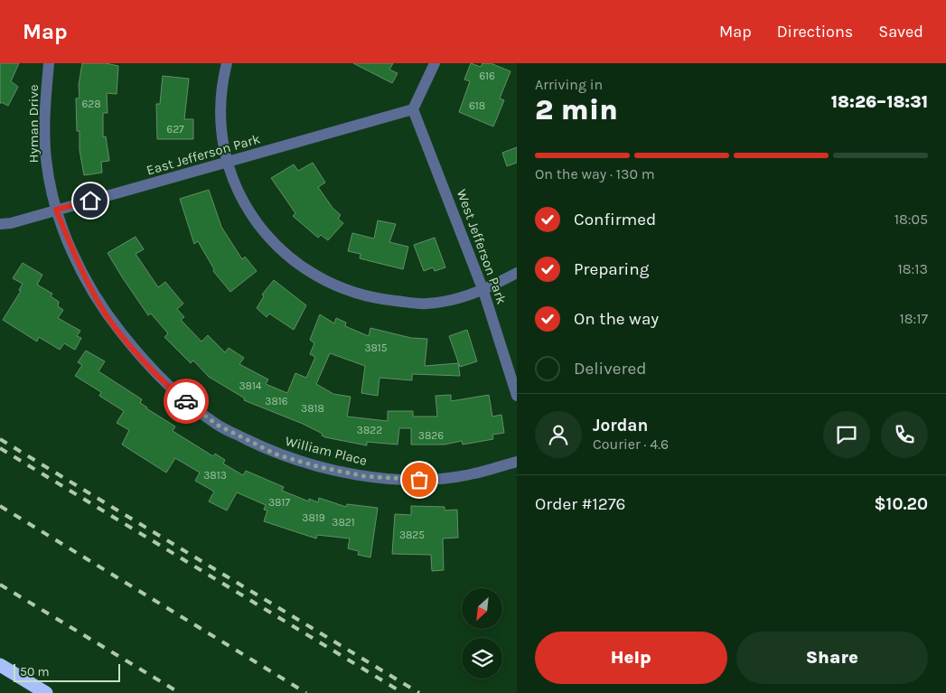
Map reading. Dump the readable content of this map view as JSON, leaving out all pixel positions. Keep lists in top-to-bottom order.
{
  "streets": {
    "street": [
      "Hyman Drive",
      "East Jefferson Park",
      "West Jefferson Park",
      "William Place"
    ]
  },
  "crossings": [
    ["Hyman Drive", "East Jefferson Park"],
    ["Hyman Drive", "William Place"],
    ["East Jefferson Park", "West Jefferson Park"],
    ["East Jefferson Park", "William Place"]
  ],
  "house_numbers": [
    "616",
    "628",
    "618",
    "627",
    "3815",
    "3814",
    "3816",
    "3818",
    "3822",
    "3826",
    "3813",
    "3817",
    "3819",
    "3821",
    "3825"
  ],
  "scale_bar": "50 m",
  "north": "bottom left",
  "page": {
    "header": "Map",
    "nav": ["Map", "Directions", "Saved"],
    "heading": ["2 min", "Arriving in", "18:26–18:31"],
    "panel": [
      "Jordan",
      "Courier · 4.6",
      "Order #1276",
      "$10.20"
    ],
    "bar": "On the way · 130 m",
    "list": [
      ["Confirmed", "18:05"],
      ["Preparing", "18:13"],
      ["On the way", "18:17"],
      "Delivered"
    ],
    "buttons": ["Help", "Share"],
    "scale": "50 m"
  }
}
